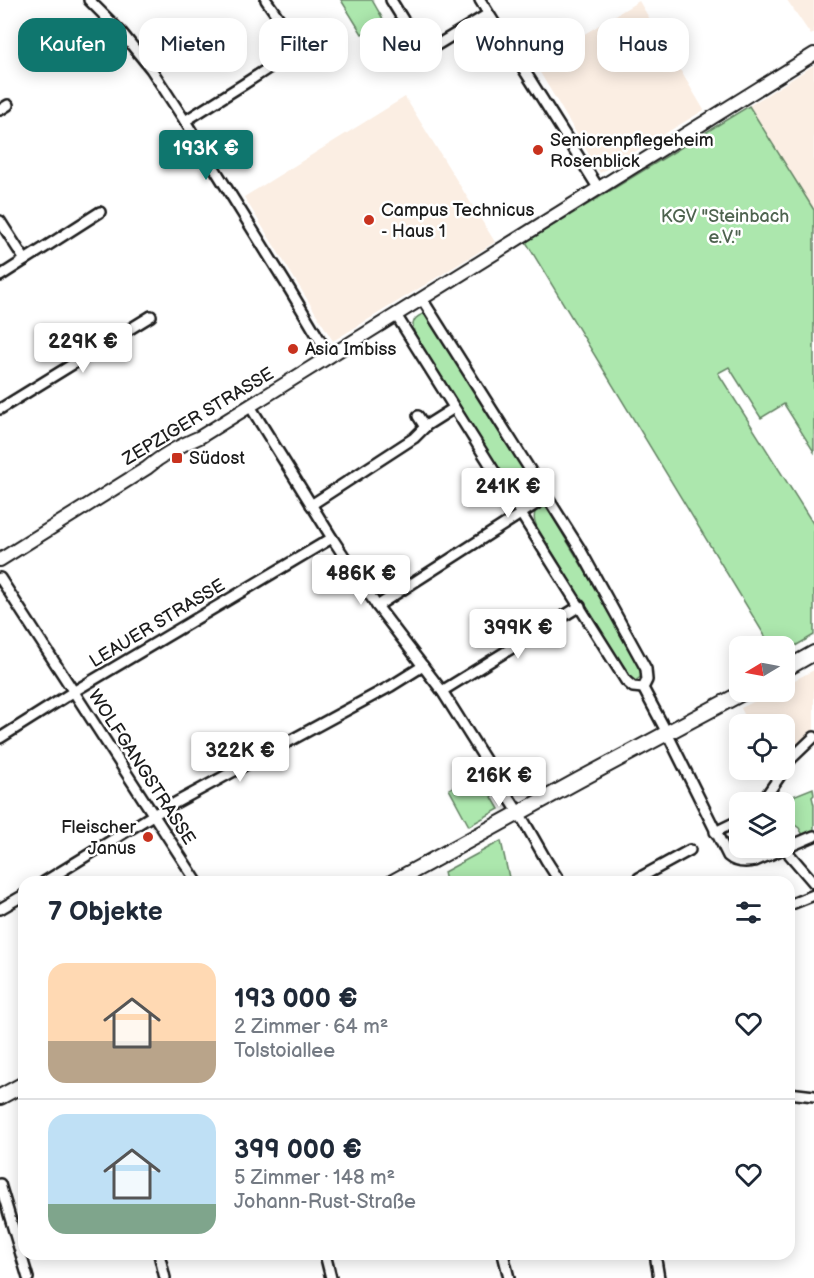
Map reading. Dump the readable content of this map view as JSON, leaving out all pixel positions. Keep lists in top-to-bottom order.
{
  "streets": {
    "street": ["ZEPZIGER STRASSE", "LEAUER STRASSE", "WOLFGANGSTRASSE"]
  },
  "crossings": [
    ["LEAUER STRASSE", "WOLFGANGSTRASSE"]
  ],
  "parks": ["KGV \"Steinbach e.V.\""],
  "places": {
    "other": [
      "Seniorenpflegeheim Rosenblick",
      "Campus Technicus - Haus 1",
      "Asia Imbiss",
      "Fleischer Janus"
    ],
    "transit": ["Südost"]
  },
  "north": "left",
  "page": {
    "chip": [
      "Kaufen",
      "Mieten",
      "Filter",
      "Neu",
      "Wohnung",
      "Haus"
    ],
    "price": [
      "193K €",
      "229K €",
      "241K €",
      "486K €",
      "399K €",
      "322K €",
      "216K €"
    ],
    "heading": "7 Objekte",
    "list": [
      {
        "name": "193 000 €",
        "note": "2 Zimmer · 64 m² · Tolstoiallee"
      },
      {
        "name": "399 000 €",
        "note": "5 Zimmer · 148 m² · Johann-Rust-Straße"
      }
    ]
  }
}
